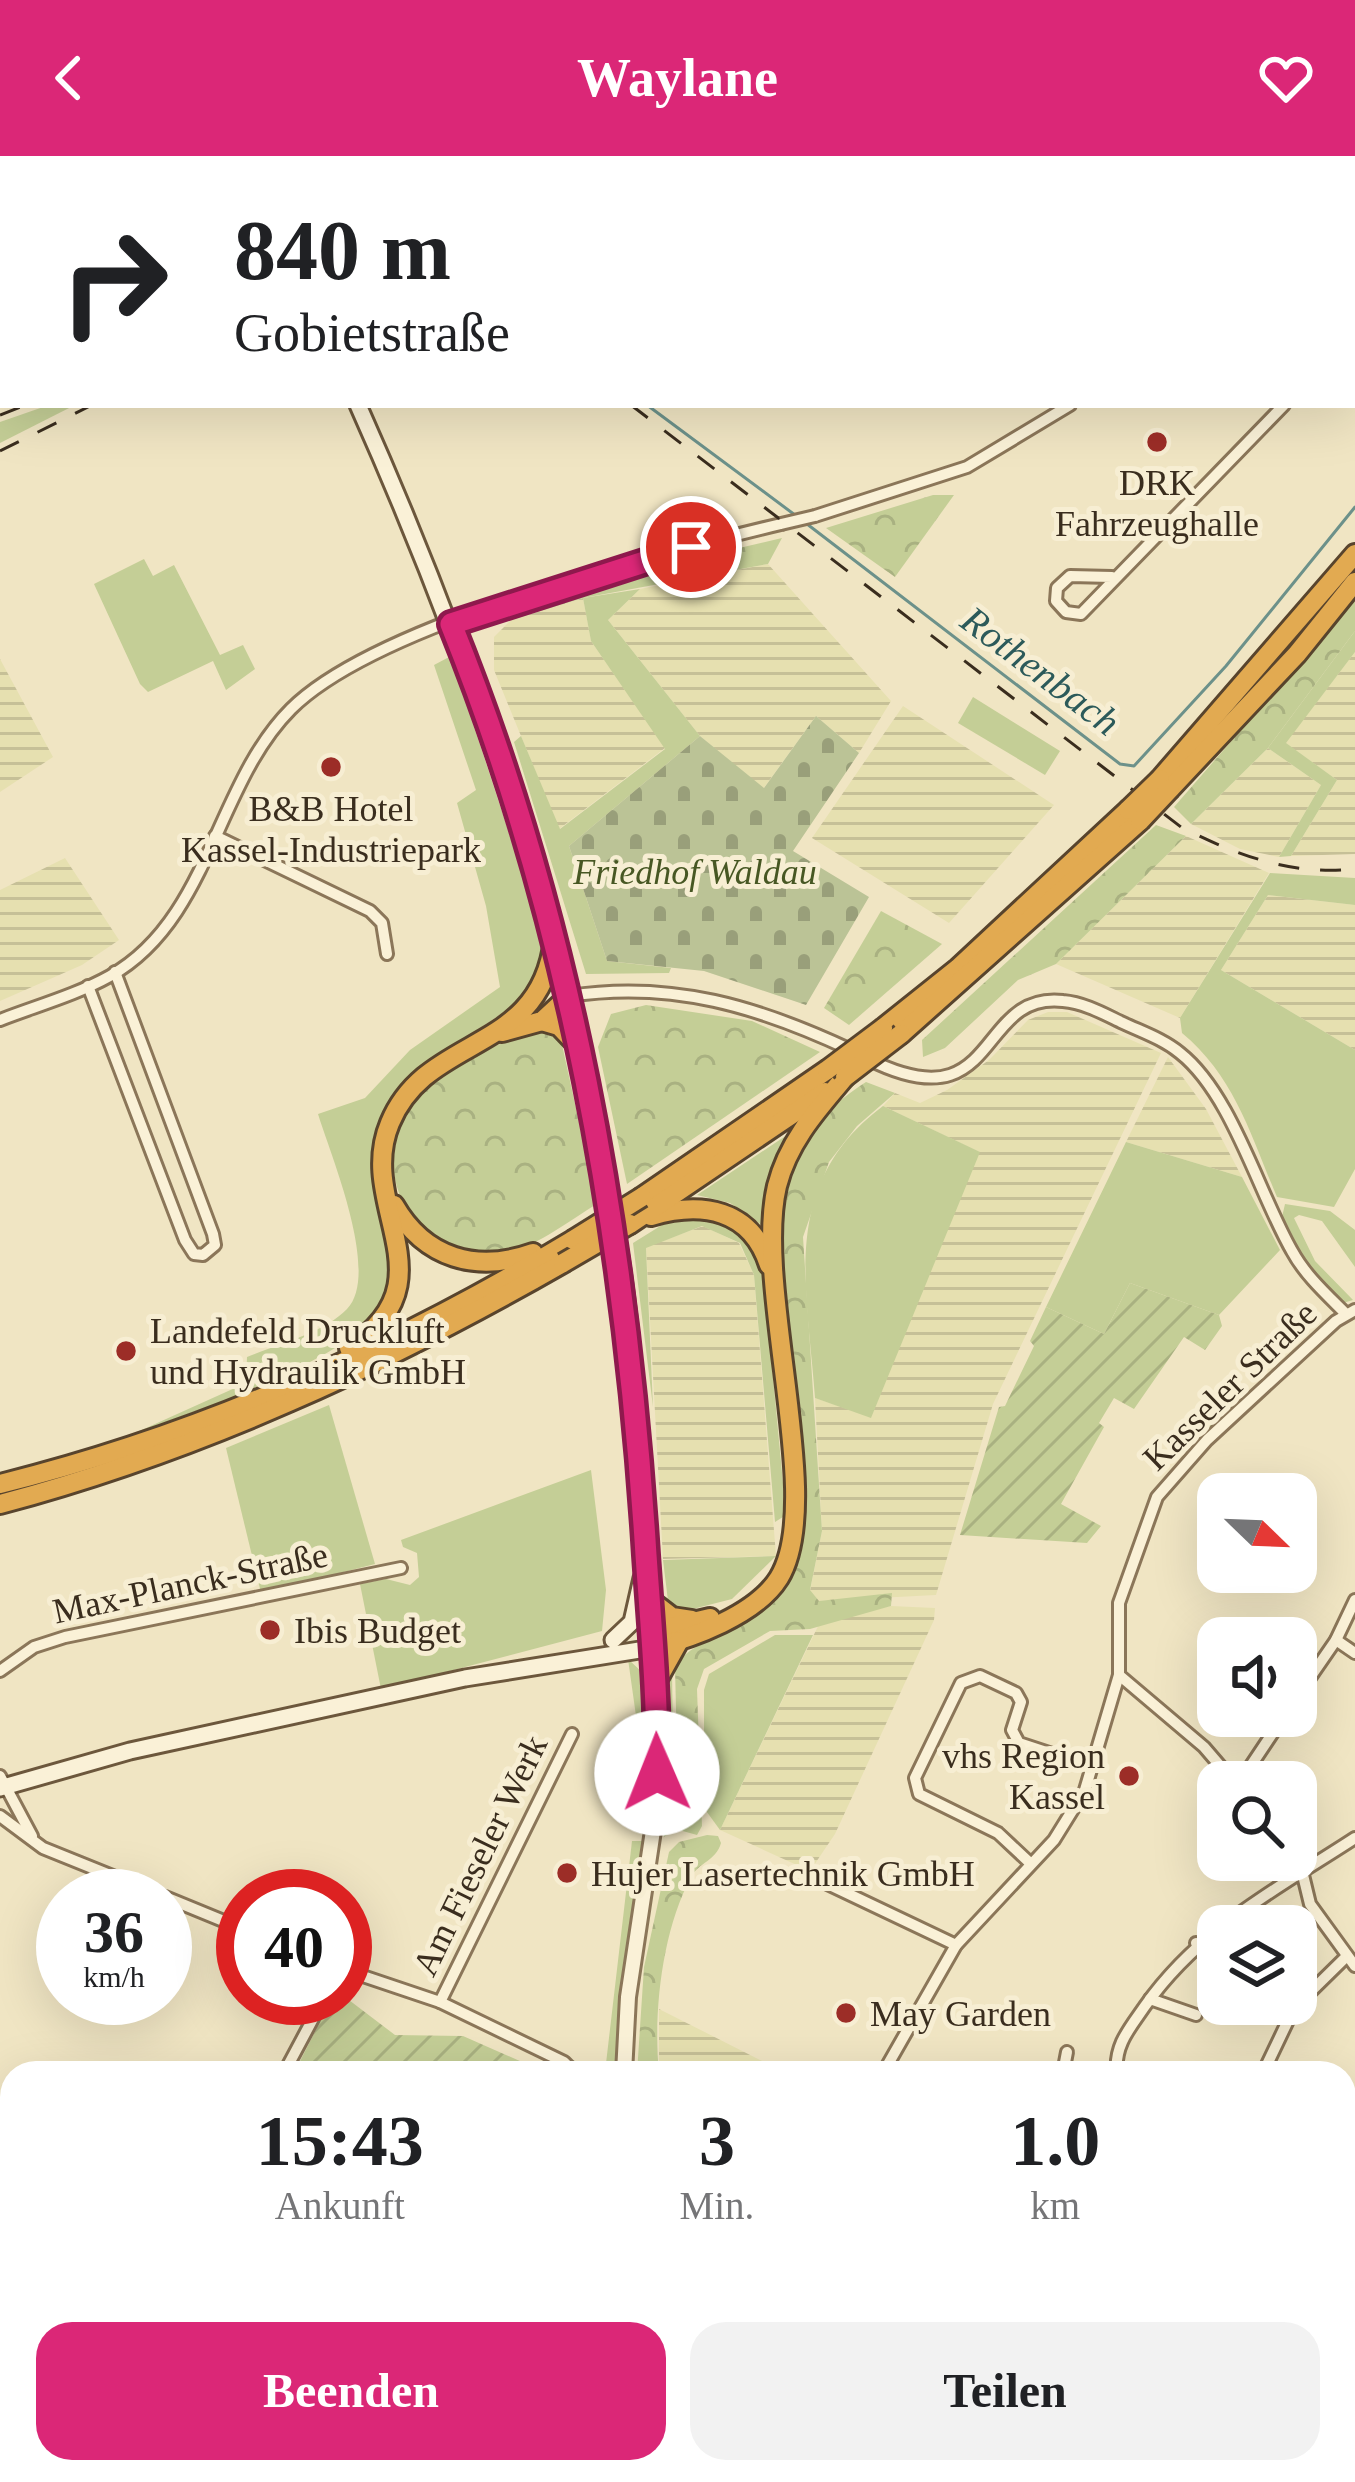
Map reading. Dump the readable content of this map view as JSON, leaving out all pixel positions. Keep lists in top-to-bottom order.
{
  "streets": {
    "street": ["Kasseler Straße", "Max-Planck-Straße", "Am Fieseler Werk"]
  },
  "water": ["Rothenbach"],
  "parks": ["Friedhof Waldau"],
  "places": [
    "DRK Fahrzeughalle",
    "B&B Hotel Kassel-Industriepark",
    "Landefeld Druckluft und Hydraulik GmbH",
    "Ibis Budget",
    "vhs Region Kassel",
    "Hujer Lasertechnik GmbH",
    "May Garden"
  ],
  "north": "bottom right",
  "page": {
    "header": "Waylane",
    "turn": ["840 m", "Gobietstraße"],
    "speed": "36 km/h",
    "limit": "40",
    "eta": [
      "15:43",
      "Ankunft",
      "3",
      "Min.",
      "1.0",
      "km"
    ],
    "buttons": ["Beenden", "Teilen"]
  }
}
